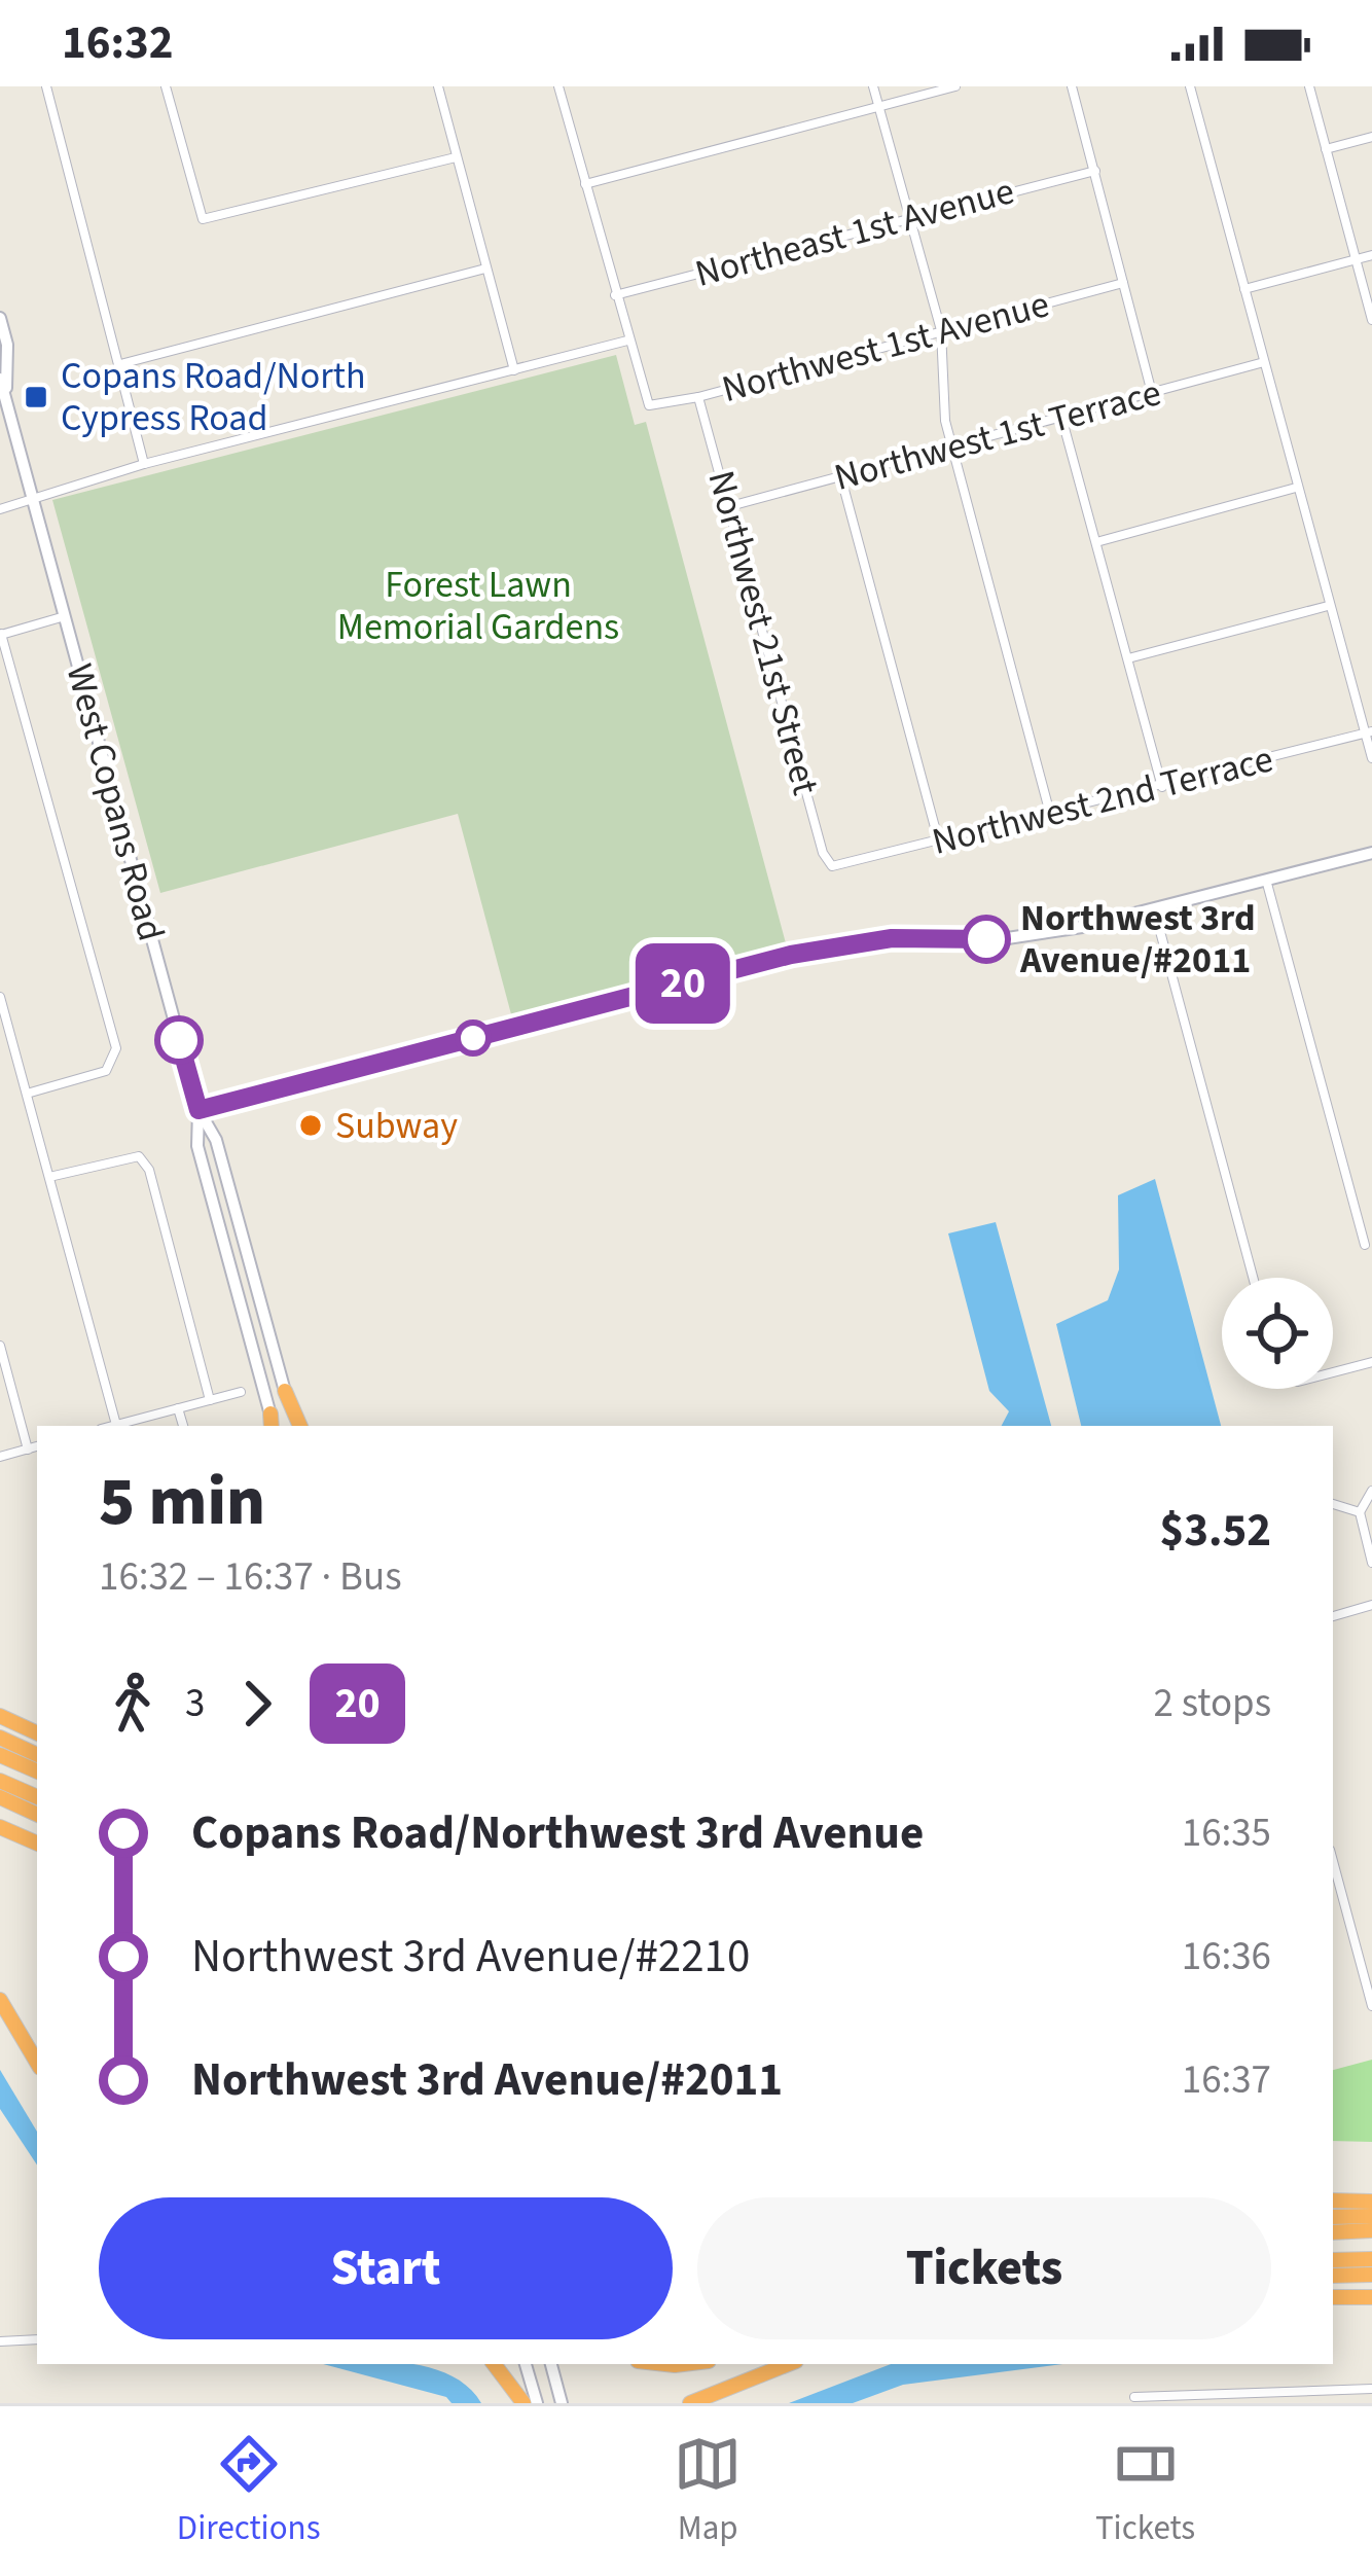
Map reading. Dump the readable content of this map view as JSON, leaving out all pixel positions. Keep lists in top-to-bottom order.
{
  "streets": {
    "main road": ["West Copans Road"],
    "street": [
      "Northeast 1st Avenue",
      "Northwest 1st Avenue",
      "Northwest 1st Terrace",
      "Northwest 21st Street",
      "Northwest 2nd Terrace"
    ]
  },
  "crossings": [
    ["Northwest 1st Avenue", "Northwest 21st Street"],
    ["Northwest 1st Terrace", "Northwest 21st Street"],
    ["Northwest 21st Street", "Northwest 2nd Terrace"]
  ],
  "parks": ["Forest Lawn Memorial Gardens"],
  "places": {
    "transit": ["Copans Road/North Cypress Road"],
    "other": ["Northwest 3rd Avenue/#2011", "Subway"]
  },
  "lines": ["bus line 20"],
  "page": {
    "status": "16:32",
    "on_map": "20",
    "heading": ["5 min", "16:32 – 16:37 · Bus", "$3.52"],
    "legs": ["3", "20", "2 stops"],
    "list": [
      {
        "name": "Copans Road/Northwest 3rd Avenue",
        "value": "16:35"
      },
      {
        "name": "Northwest 3rd Avenue/#2210",
        "value": "16:36"
      },
      {
        "name": "Northwest 3rd Avenue/#2011",
        "value": "16:37"
      }
    ],
    "buttons": ["Start", "Tickets"],
    "tabs": ["Directions", "Map", "Tickets"]
  }
}
